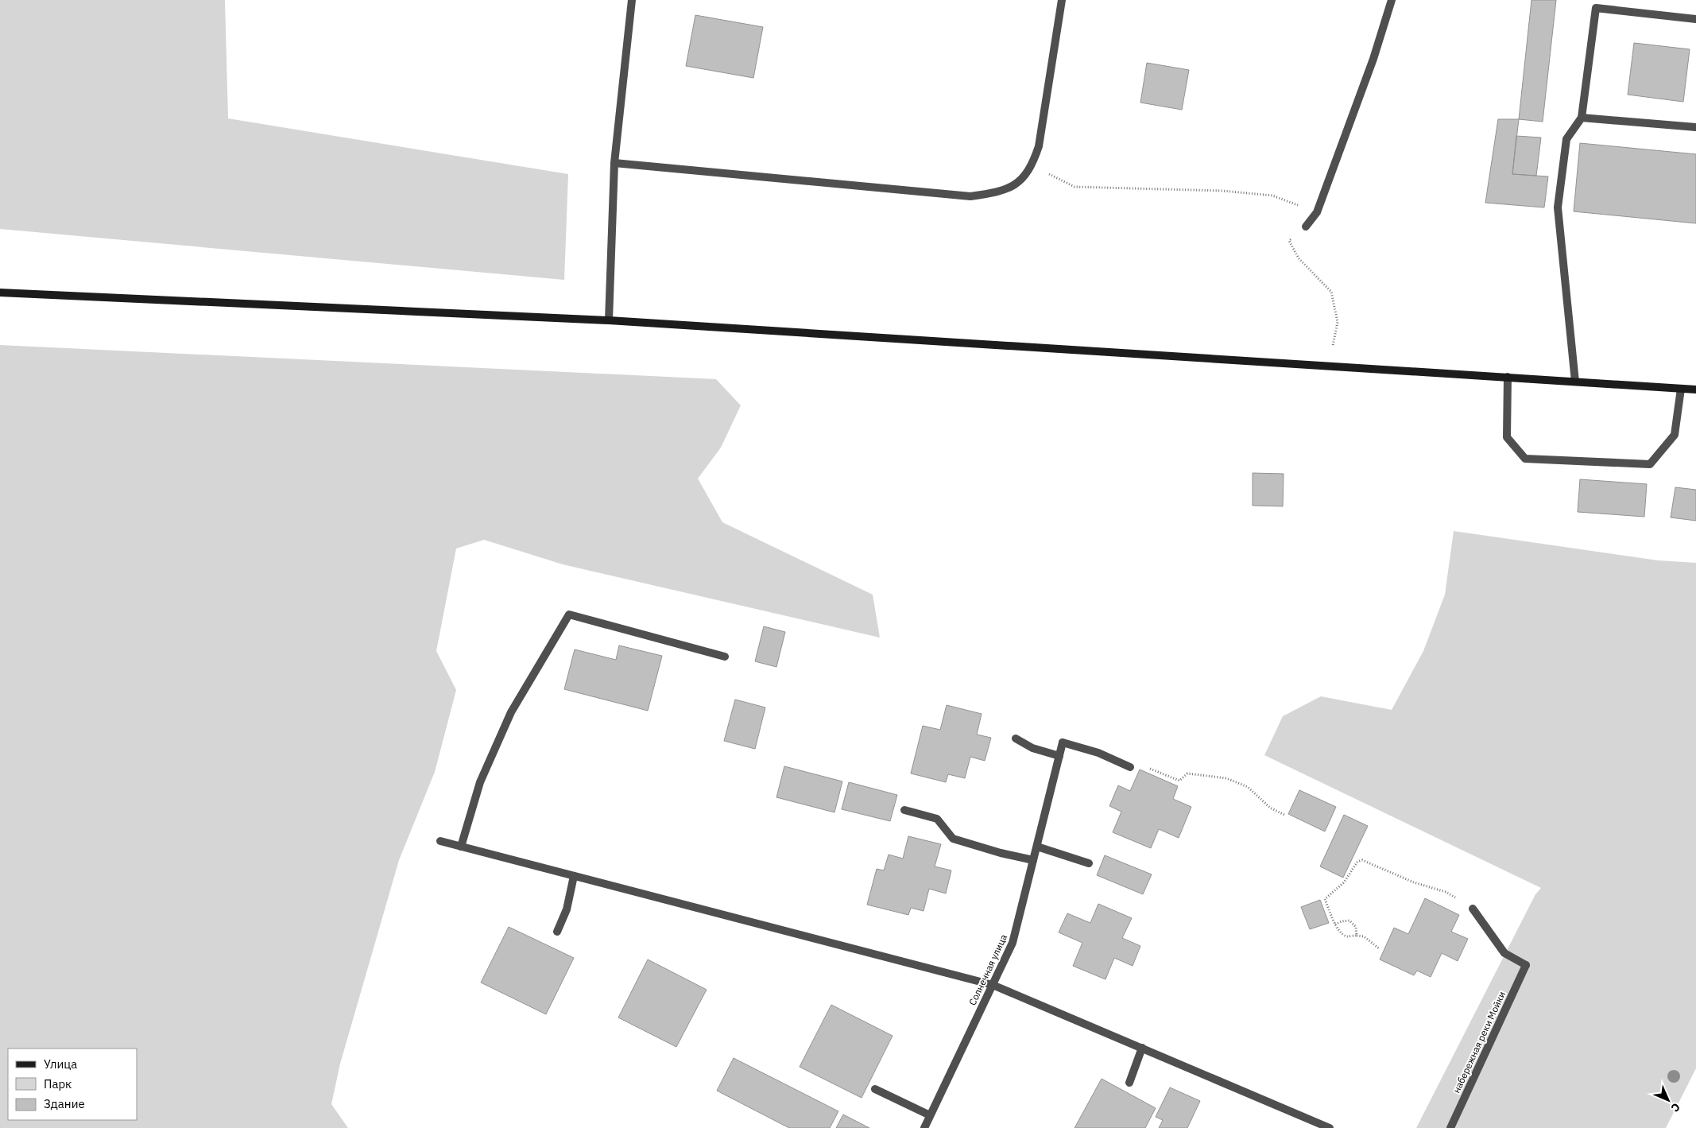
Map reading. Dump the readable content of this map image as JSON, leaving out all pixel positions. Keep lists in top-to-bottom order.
{
  "streets": {
    "street": ["Солнечная улица", "набережная реки Мойки"]
  },
  "legend": ["Улица", "Парк", "Здание"],
  "north": "bottom right"
}
